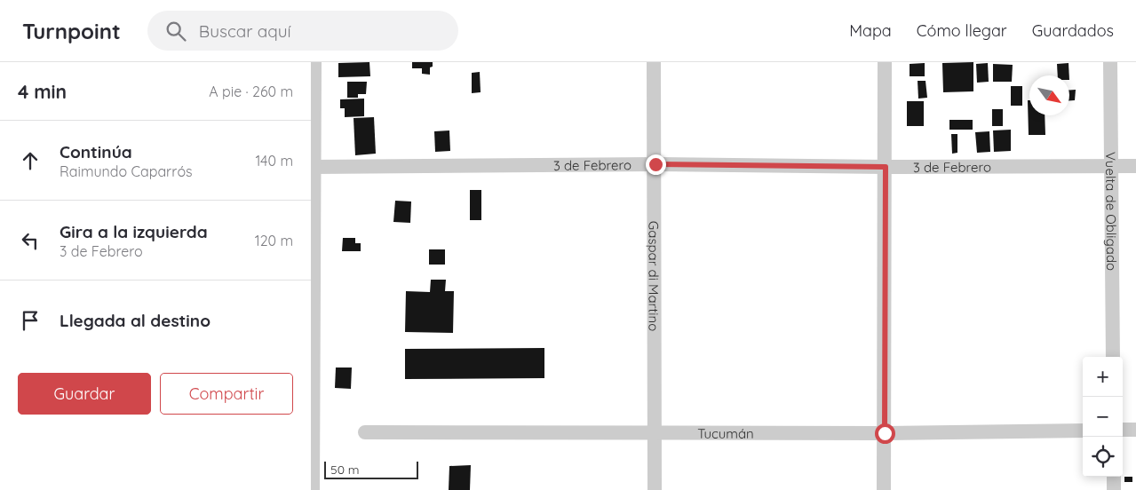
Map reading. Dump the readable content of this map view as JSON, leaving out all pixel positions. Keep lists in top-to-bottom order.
{
  "streets": {
    "street": [
      "3 de Febrero",
      "Vuelta de Obligado",
      "Gaspar di Martino",
      "Tucumán"
    ]
  },
  "crossings": [
    ["3 de Febrero", "Vuelta de Obligado"],
    ["3 de Febrero", "Gaspar di Martino"],
    ["Gaspar di Martino", "Tucumán"]
  ],
  "scale_bar": "50 m",
  "north": "bottom right",
  "page": {
    "header": "Turnpoint",
    "search": "Buscar aquí",
    "nav": ["Mapa", "Cómo llegar", "Guardados"],
    "heading": ["4 min", "A pie · 260 m"],
    "list": [
      ["Continúa", "Raimundo Caparrós", "140 m"],
      ["Gira a la izquierda", "3 de Febrero", "120 m"],
      "Llegada al destino"
    ],
    "map_buttons": ["+", "−"],
    "buttons": ["Guardar", "Compartir"],
    "scale": "50 m"
  }
}
